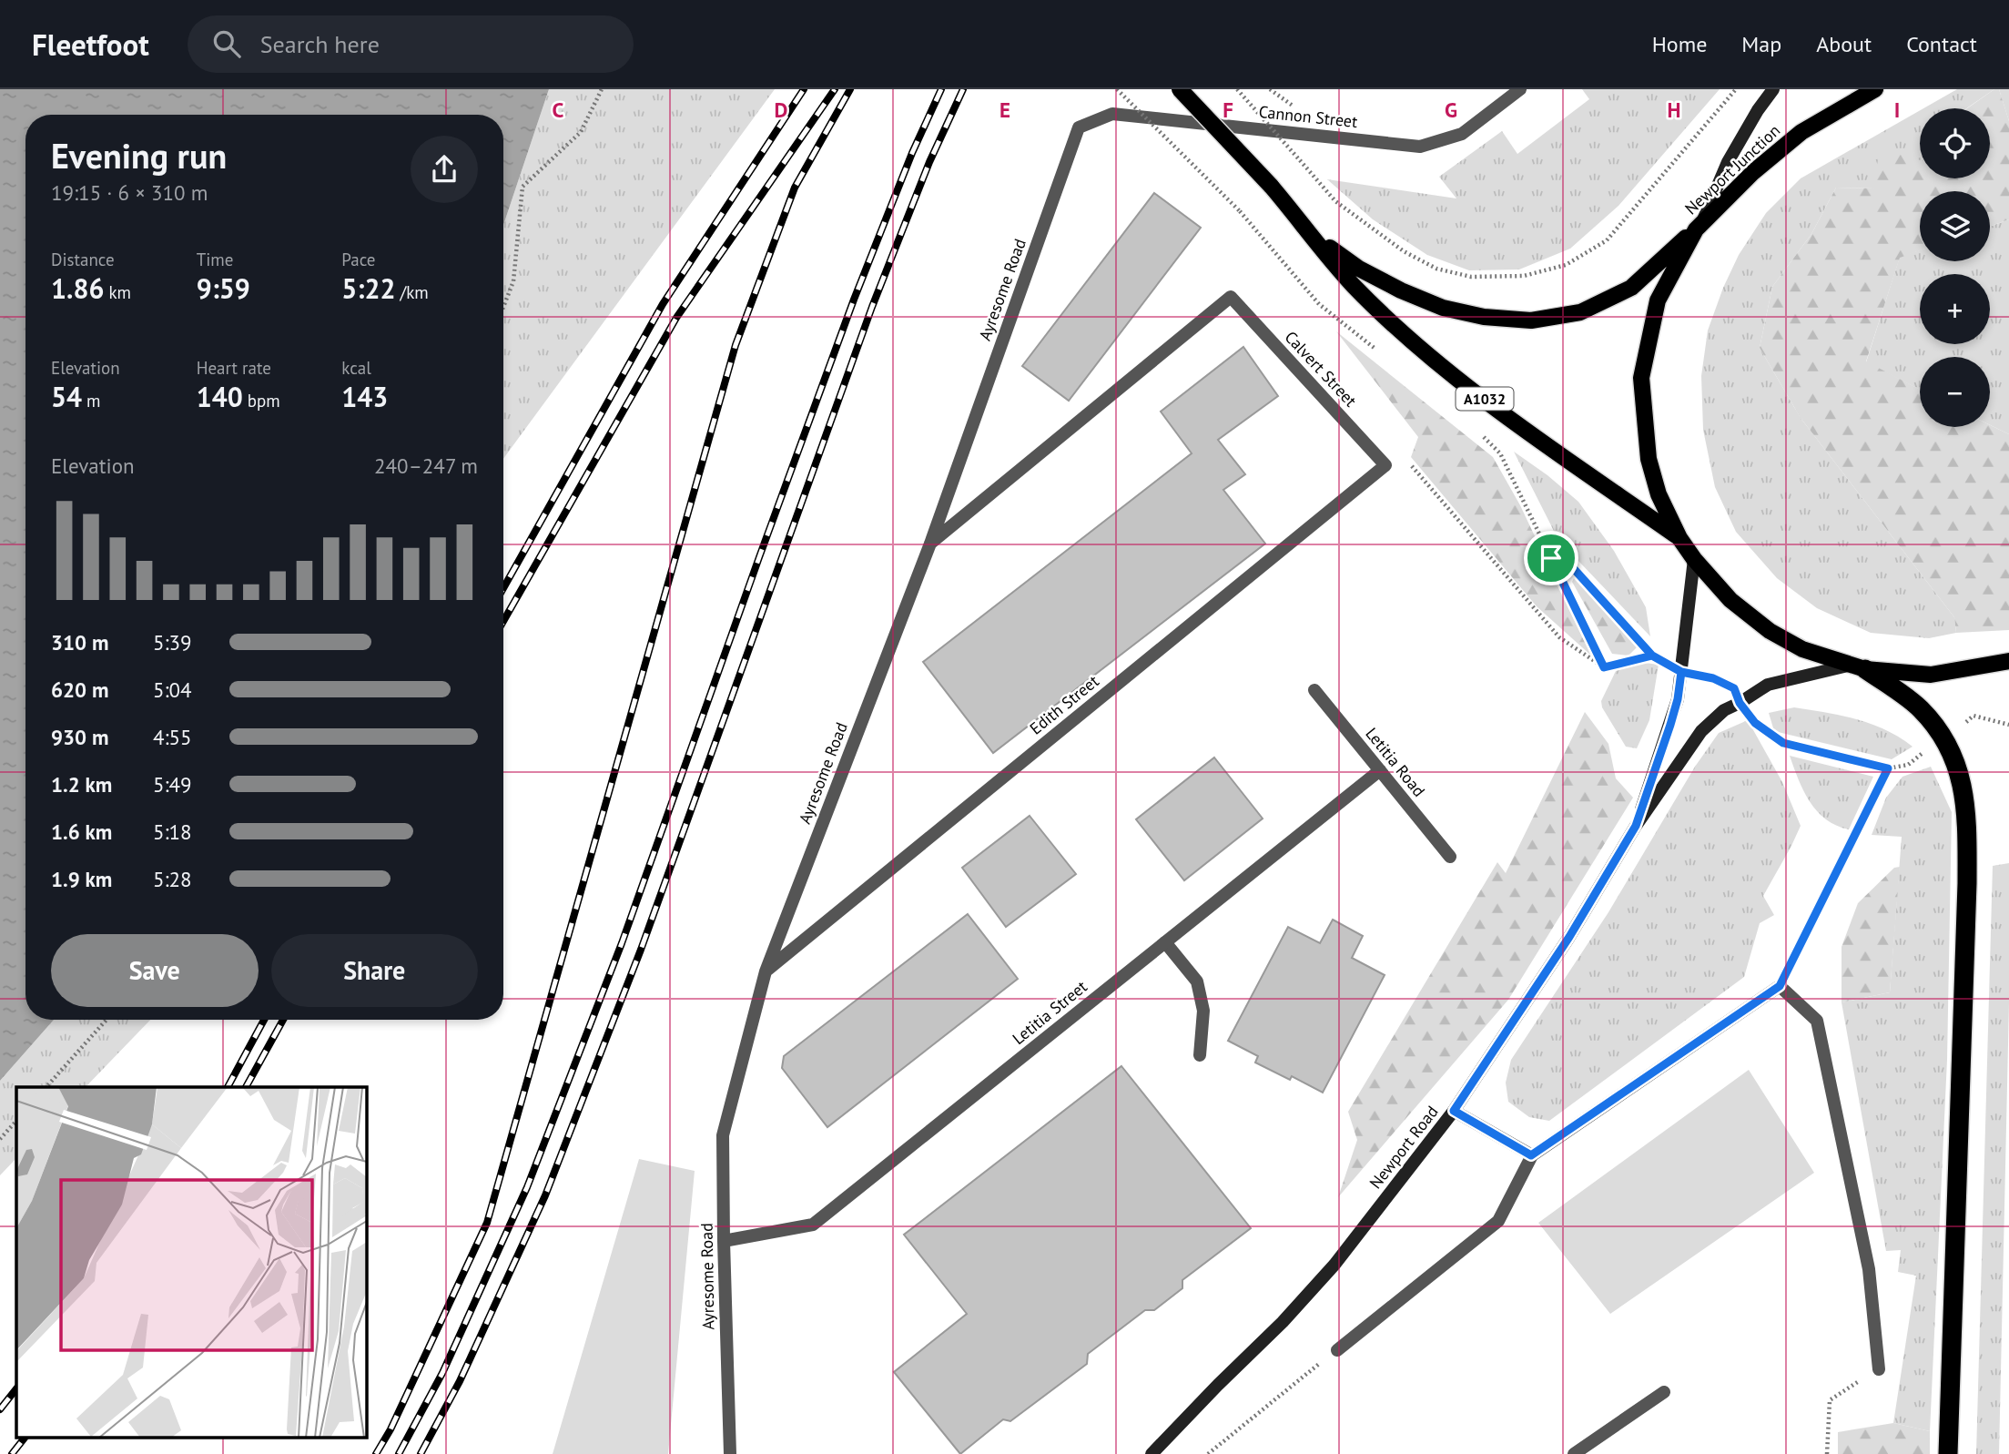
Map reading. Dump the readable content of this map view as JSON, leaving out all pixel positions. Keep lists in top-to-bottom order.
{
  "streets": {
    "main road": ["Newport Junction", "A1032", "Newport Road"],
    "street": [
      "Cannon Street",
      "Ayresome Road",
      "Calvert Street",
      "Edith Street",
      "Letitia Road",
      "Letitia Street"
    ]
  },
  "crossings": [
    ["Cannon Street", "Ayresome Road"],
    ["Newport Junction", "A1032"],
    ["Newport Junction", "Newport Road"],
    ["Ayresome Road", "Calvert Street"],
    ["Ayresome Road", "Edith Street"],
    ["Ayresome Road", "Letitia Street"],
    ["Calvert Street", "Edith Street"],
    ["Letitia Road", "Letitia Street"]
  ],
  "page": {
    "header": "Fleetfoot",
    "search": "Search here",
    "nav": [
      "Home",
      "Map",
      "About",
      "Contact"
    ],
    "map_buttons": ["+", "−"],
    "heading": ["Evening run", "19:15 · 6 × 310 m"],
    "stats": [
      ["Distance", "1.86 km"],
      ["Time", "9:59"],
      ["Pace", "5:22 /km"],
      ["Elevation", "54 m"],
      ["Heart rate", "140 bpm"],
      ["kcal", "143"]
    ],
    "chart": ["Elevation", "240–247 m"],
    "list": [
      {
        "name": "310 m",
        "note": "5:39"
      },
      {
        "name": "620 m",
        "note": "5:04"
      },
      {
        "name": "930 m",
        "note": "4:55"
      },
      {
        "name": "1.2 km",
        "note": "5:49"
      },
      {
        "name": "1.6 km",
        "note": "5:18"
      },
      {
        "name": "1.9 km",
        "note": "5:28"
      }
    ],
    "buttons": ["Save", "Share"]
  },
  "grid": {
    "columns": [
      "C",
      "D",
      "E",
      "F",
      "G",
      "H",
      "I"
    ]
  }
}
